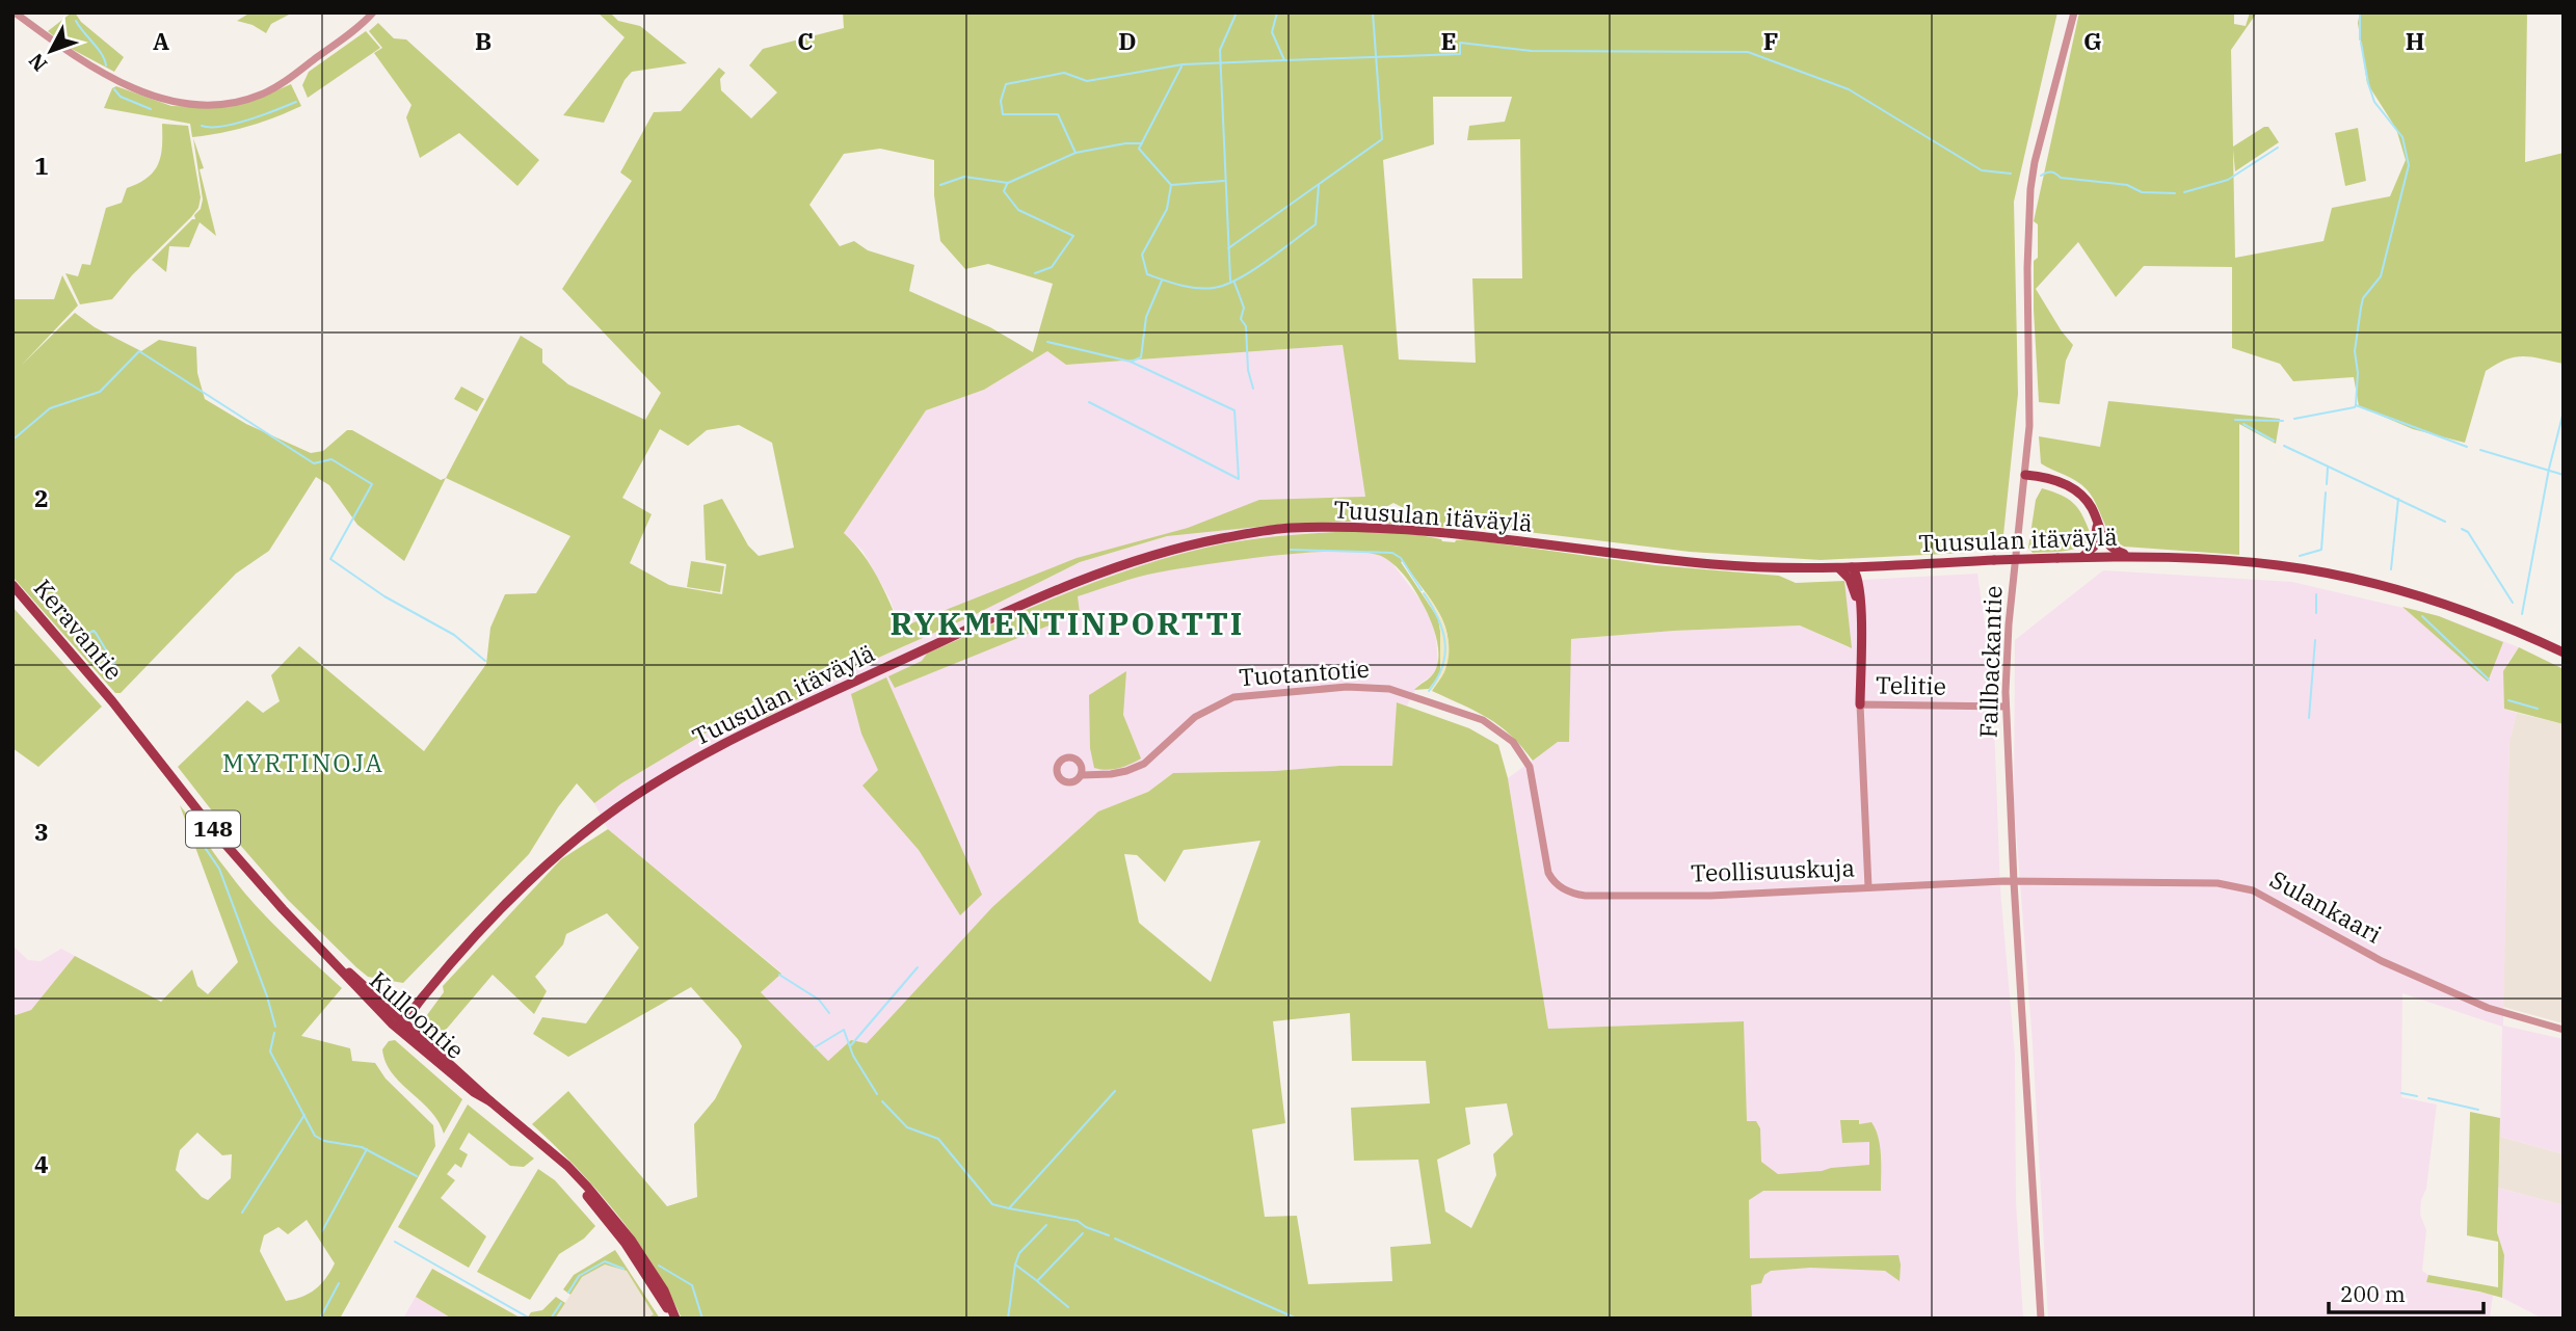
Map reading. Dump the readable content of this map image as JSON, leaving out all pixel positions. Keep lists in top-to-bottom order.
{
  "streets": {
    "main road": [
      "Tuusulan itäväylä",
      "Keravantie",
      "148",
      "Kulloontie"
    ],
    "street": [
      "Fallbackantie",
      "Tuotantotie",
      "Telitie",
      "Teollisuuskuja",
      "Sulankaari"
    ]
  },
  "crossings": [
    ["Tuusulan itäväylä", "Kulloontie"],
    ["Keravantie", "Kulloontie"],
    ["Fallbackantie", "Telitie"],
    ["Fallbackantie", "Sulankaari"],
    ["Tuotantotie", "Teollisuuskuja"]
  ],
  "districts": ["RYKMENTINPORTTI", "MYRTINOJA"],
  "scale_bar": "200 m",
  "north": "bottom left",
  "grid": {
    "columns": [
      "A",
      "B",
      "C",
      "D",
      "E",
      "F",
      "G",
      "H"
    ],
    "rows": [
      "1",
      "2",
      "3",
      "4"
    ]
  }
}
